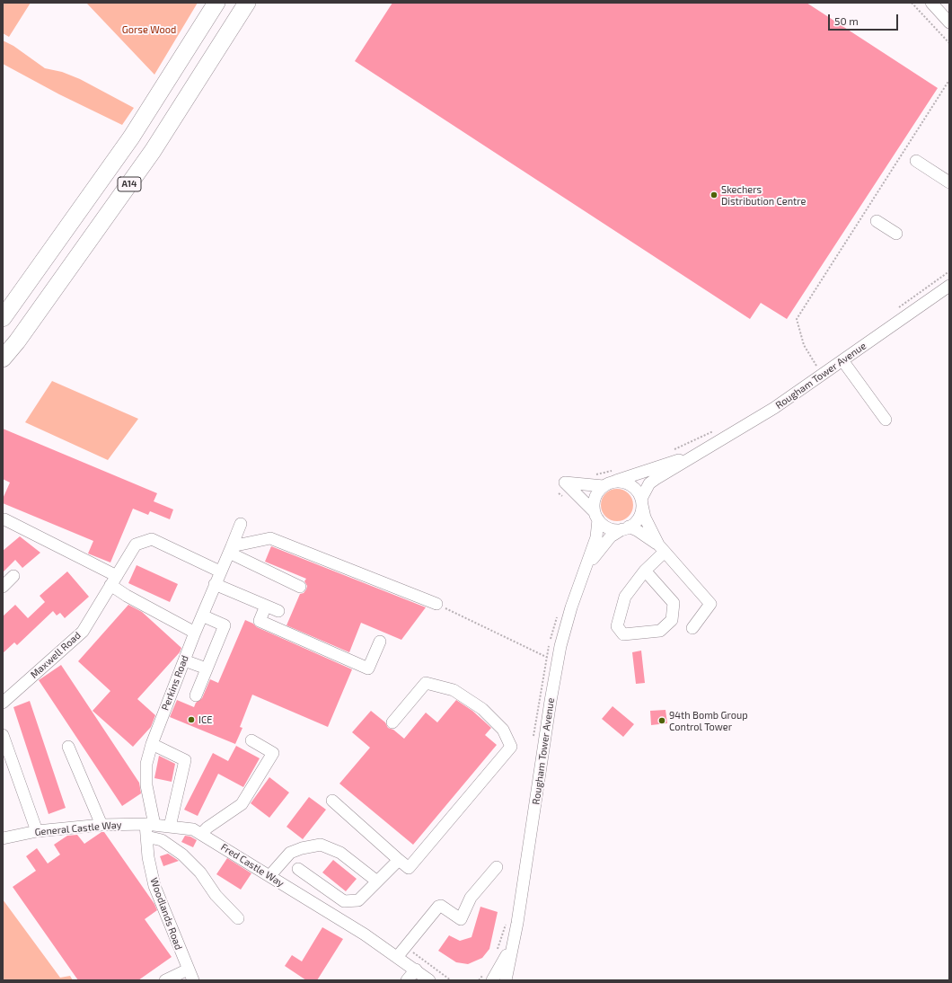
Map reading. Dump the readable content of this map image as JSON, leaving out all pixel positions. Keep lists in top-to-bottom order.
{
  "streets": {
    "highway": ["A14"],
    "street": [
      "Rougham Tower Avenue",
      "Maxwell Road",
      "Perkins Road",
      "General Castle Way",
      "Fred Castle Way",
      "Woodlands Road"
    ]
  },
  "crossings": [
    ["Maxwell Road", "Perkins Road"],
    ["Perkins Road", "General Castle Way"],
    ["Perkins Road", "Fred Castle Way"],
    ["Perkins Road", "Woodlands Road"],
    ["General Castle Way", "Fred Castle Way"],
    ["General Castle Way", "Woodlands Road"],
    ["Fred Castle Way", "Woodlands Road"]
  ],
  "parks": ["Gorse Wood"],
  "places": ["Skechers Distribution Centre", "ICE", "94th Bomb Group Control Tower"],
  "scale_bar": "50 m"
}
